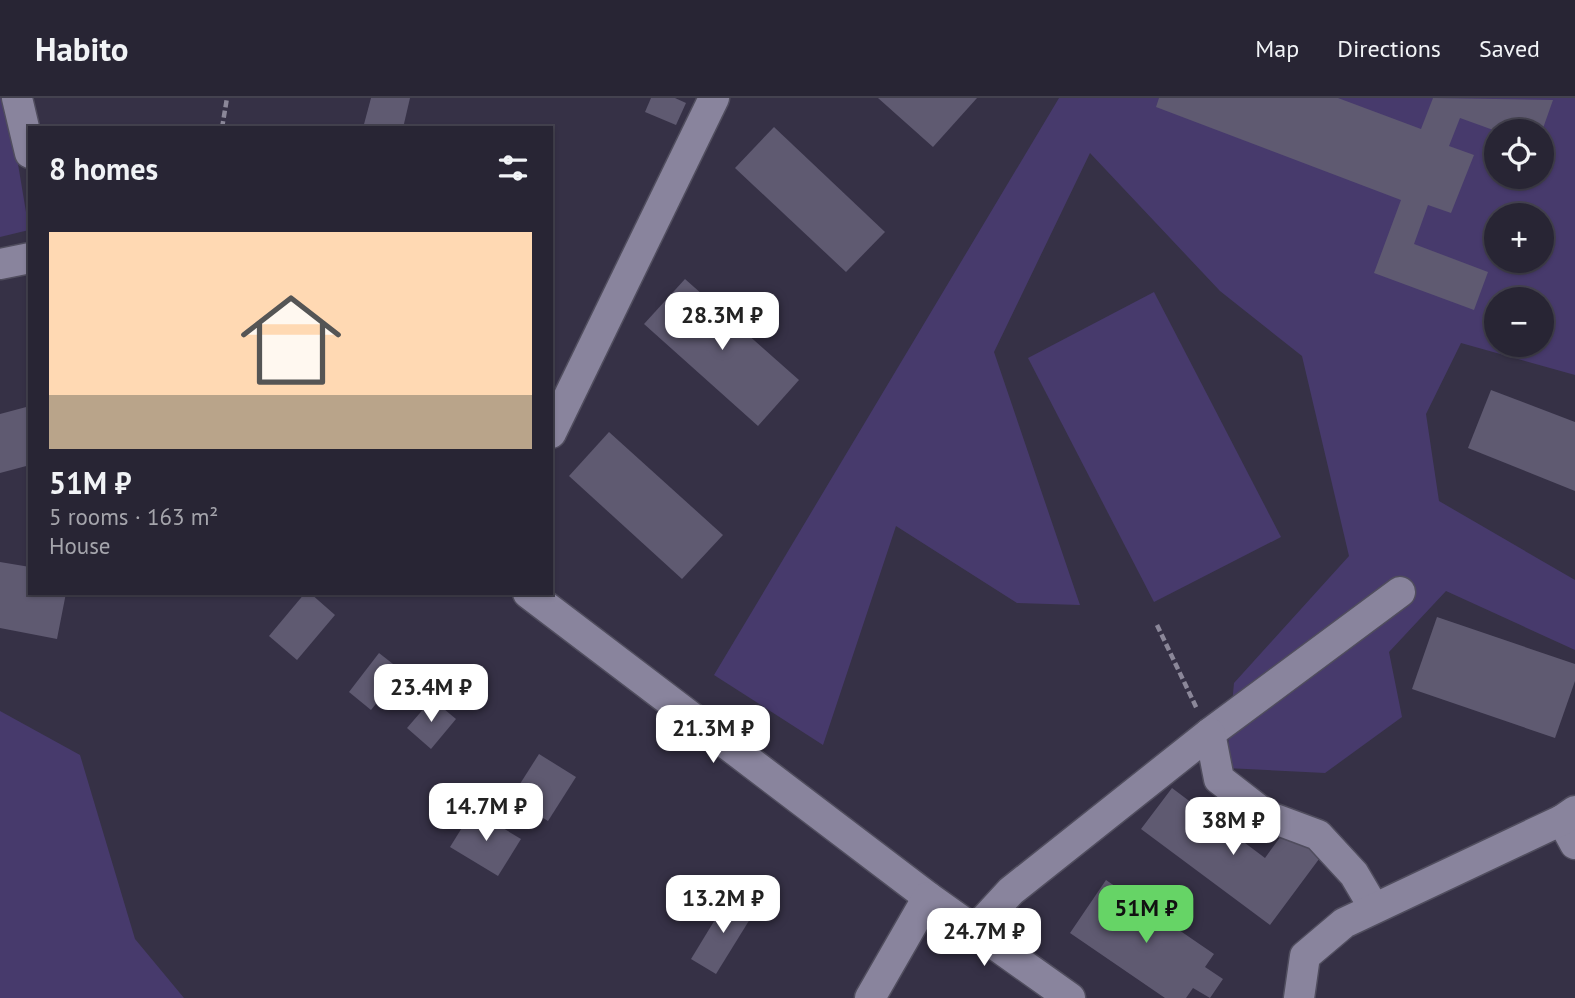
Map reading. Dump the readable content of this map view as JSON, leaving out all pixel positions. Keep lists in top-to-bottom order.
{
  "page": {
    "header": "Habito",
    "nav": ["Map", "Directions", "Saved"],
    "map_buttons": ["+", "−"],
    "heading": "8 homes",
    "list": [
      {
        "name": "51M ₽",
        "note": "5 rooms · 163 m² · House"
      }
    ],
    "price": [
      "28.3M ₽",
      "23.4M ₽",
      "21.3M ₽",
      "14.7M ₽",
      "38M ₽",
      "13.2M ₽",
      "51M ₽",
      "24.7M ₽"
    ]
  }
}
